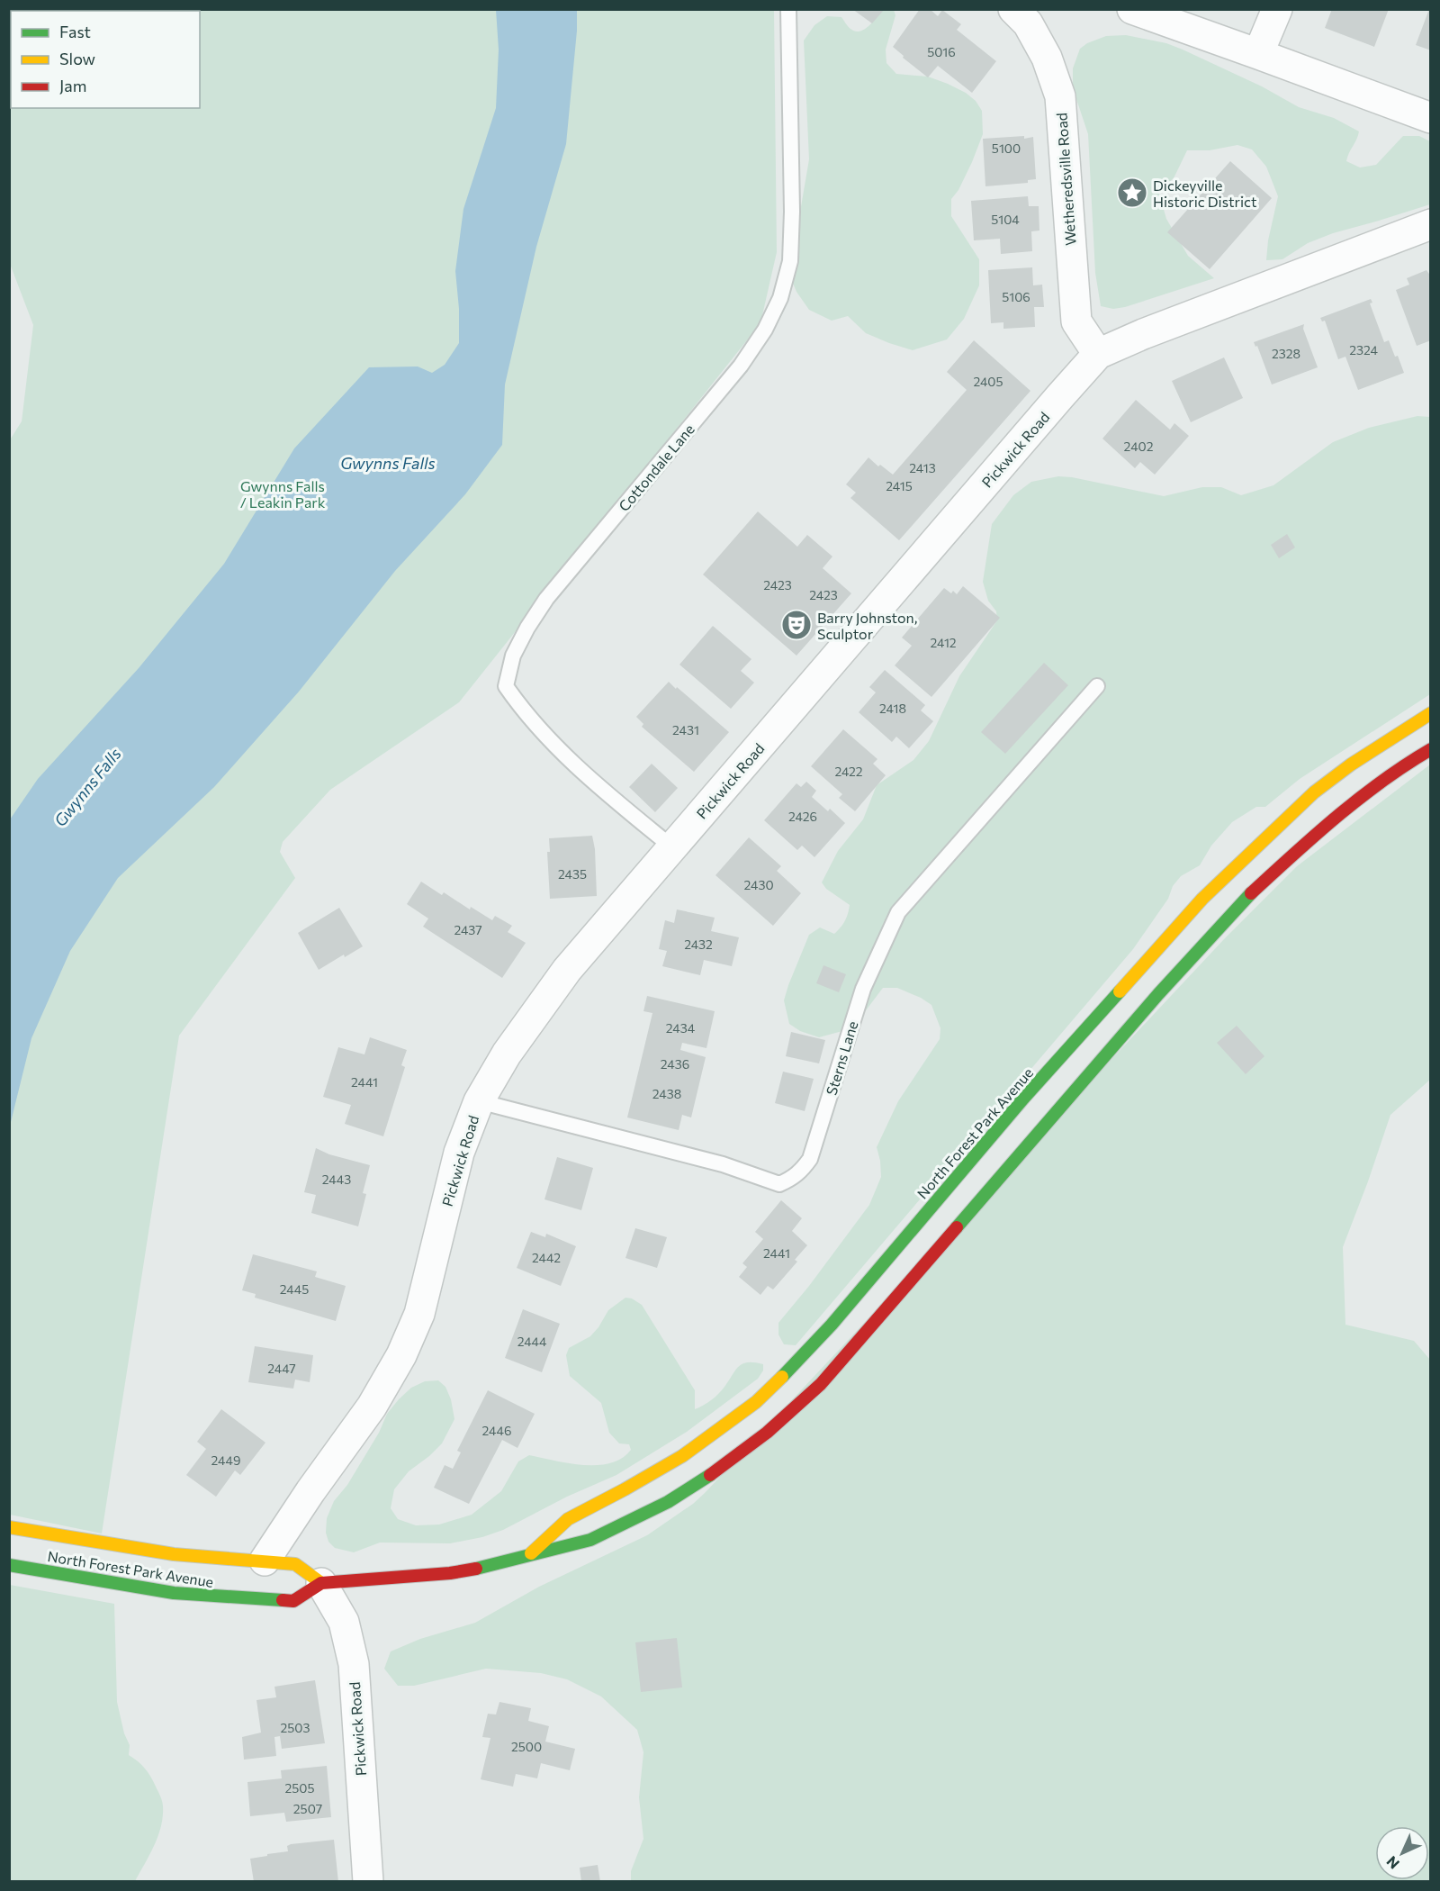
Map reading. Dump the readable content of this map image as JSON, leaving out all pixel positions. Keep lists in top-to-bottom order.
{
  "streets": {
    "main road": ["North Forest Park Avenue"],
    "street": ["Wetheredsville Road", "Pickwick Road"],
    "lane": ["Cottondale Lane", "Sterns Lane"]
  },
  "crossings": [
    ["Wetheredsville Road", "Pickwick Road"],
    ["Pickwick Road", "Cottondale Lane"],
    ["Pickwick Road", "Sterns Lane"],
    ["Pickwick Road", "North Forest Park Avenue"]
  ],
  "water": ["Gwynns Falls"],
  "parks": ["Gwynns Falls / Leakin Park"],
  "places": {
    "place": ["Dickeyville Historic District"],
    "theatre": ["Barry Johnston, Sculptor"]
  },
  "house_numbers": [
    "5016",
    "5100",
    "5104",
    "5106",
    "2324",
    "2328",
    "2405",
    "2402",
    "2413",
    "2415",
    "2423",
    "2423",
    "2412",
    "2418",
    "2431",
    "2422",
    "2426",
    "2435",
    "2430",
    "2437",
    "2432",
    "2434",
    "2436",
    "2441",
    "2438",
    "2443",
    "2441",
    "2442",
    "2445",
    "2444",
    "2447",
    "2446",
    "2449",
    "2503",
    "2500",
    "2505",
    "2507"
  ],
  "legend": ["Fast", "Slow", "Jam"],
  "north": "bottom left"
}
